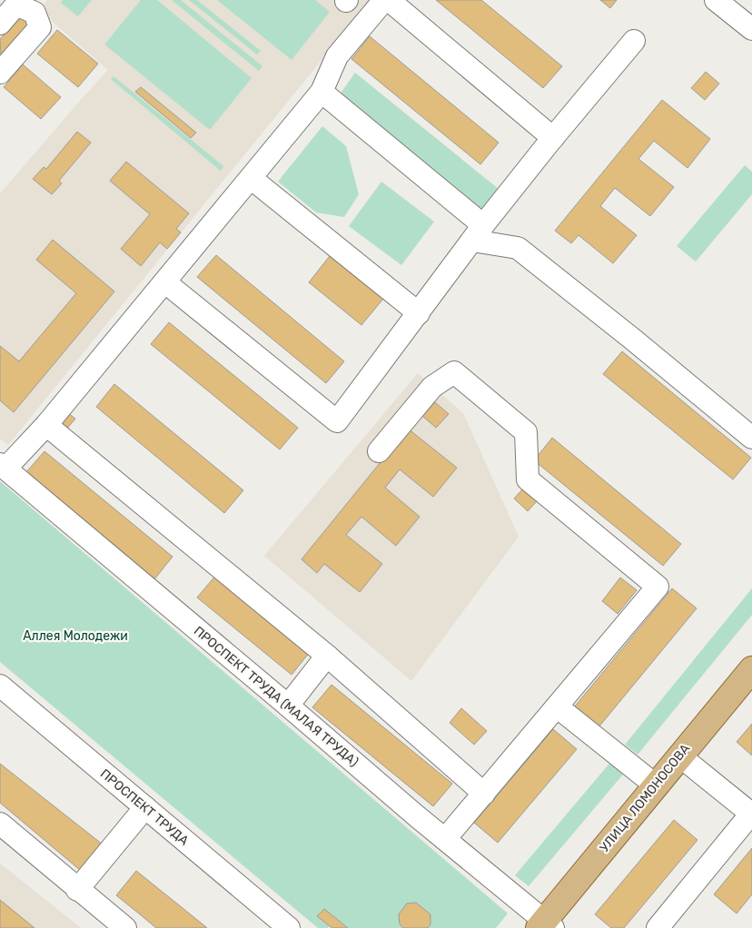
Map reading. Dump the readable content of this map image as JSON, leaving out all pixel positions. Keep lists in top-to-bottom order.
{
  "streets": {
    "main road": ["УЛИЦА ЛОМОНОСОВА"],
    "street": ["ПРОСПЕКТ ТРУДА (МАЛАЯ ТРУДА)", "ПРОСПЕКТ ТРУДА"]
  },
  "crossings": [
    ["ПРОСПЕКТ ТРУДА (МАЛАЯ ТРУДА)", "УЛИЦА ЛОМОНОСОВА"]
  ],
  "parks": ["Аллея Молодежи"]
}
